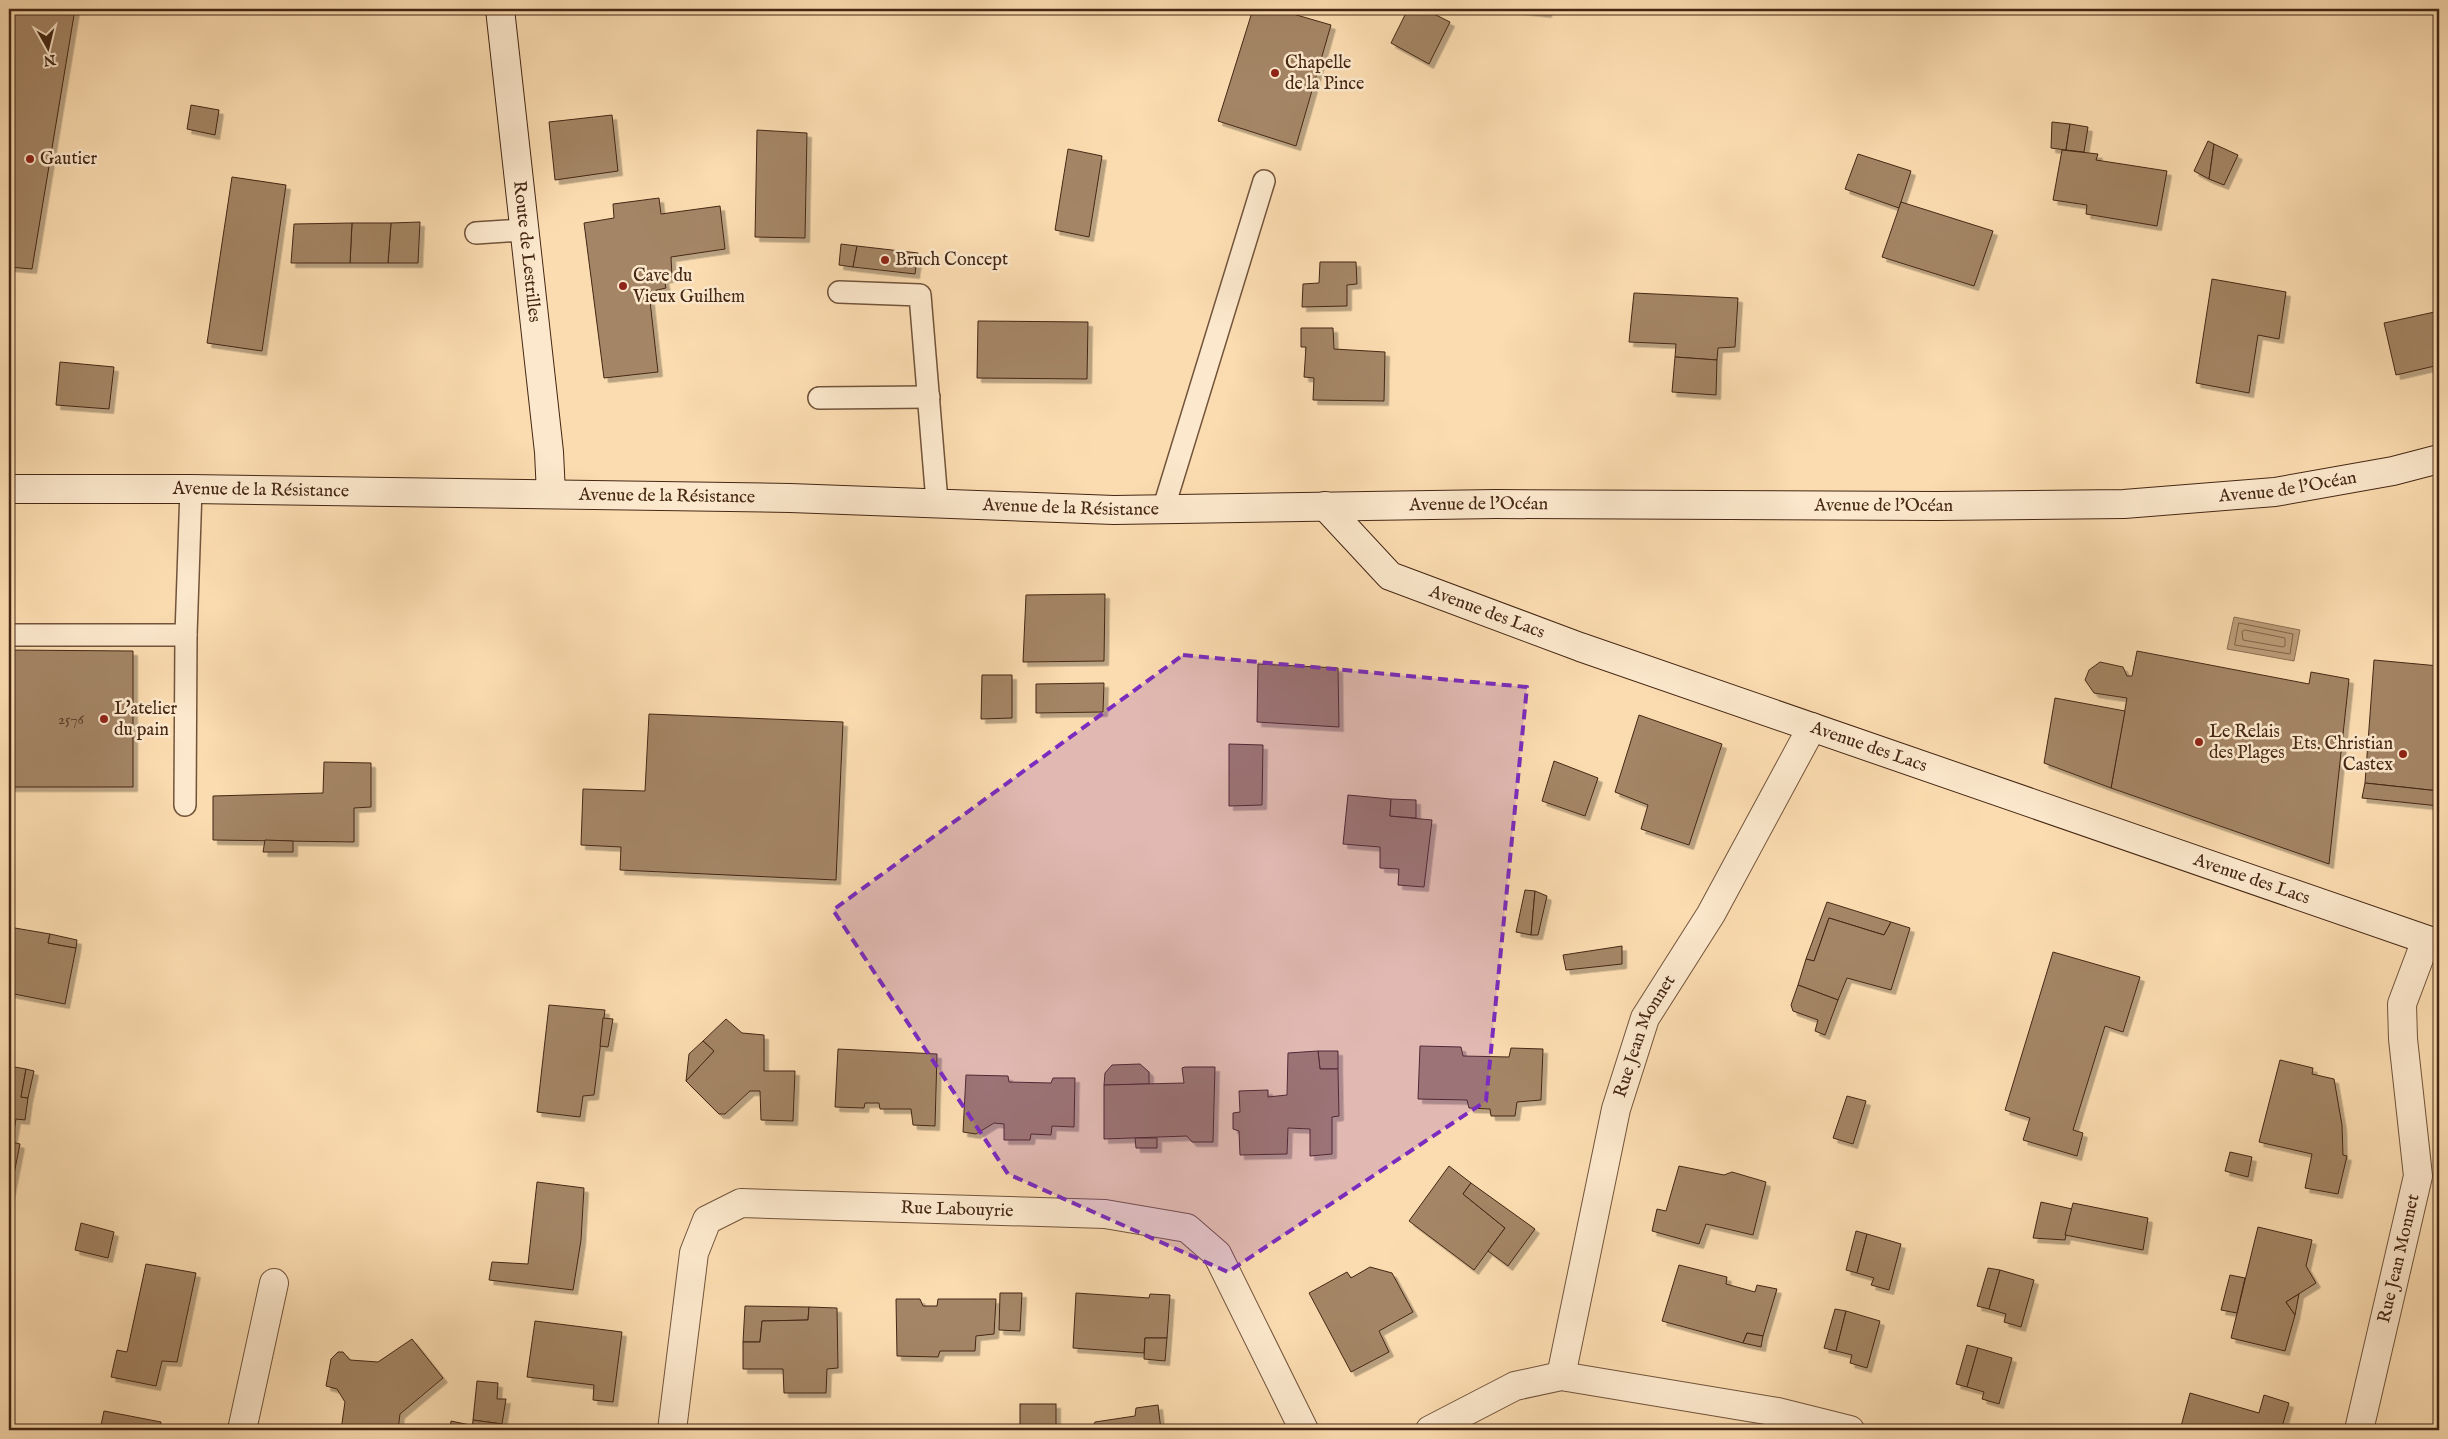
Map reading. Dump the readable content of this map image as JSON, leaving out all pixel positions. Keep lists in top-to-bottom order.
{
  "streets": {
    "main road": [
      "Route de Lestrilles",
      "Avenue de l'Océan",
      "Avenue de la Résistance",
      "Avenue des Lacs",
      "Rue Jean Monnet",
      "Rue Labouyrie"
    ]
  },
  "crossings": [
    ["Route de Lestrilles", "Avenue de la Résistance"],
    ["Avenue de l'Océan", "Avenue de la Résistance"],
    ["Avenue de l'Océan", "Avenue des Lacs"],
    ["Avenue de la Résistance", "Avenue des Lacs"],
    ["Avenue des Lacs", "Rue Jean Monnet"]
  ],
  "places": [
    "Chapelle de la Pince",
    "Gautier",
    "Bruch Concept",
    "Cave du Vieux Guilhem",
    "L'atelier du pain",
    "Le Relais des Plages",
    "Ets. Christian Castex"
  ],
  "house_numbers": ["2576"],
  "north": "bottom"
}
